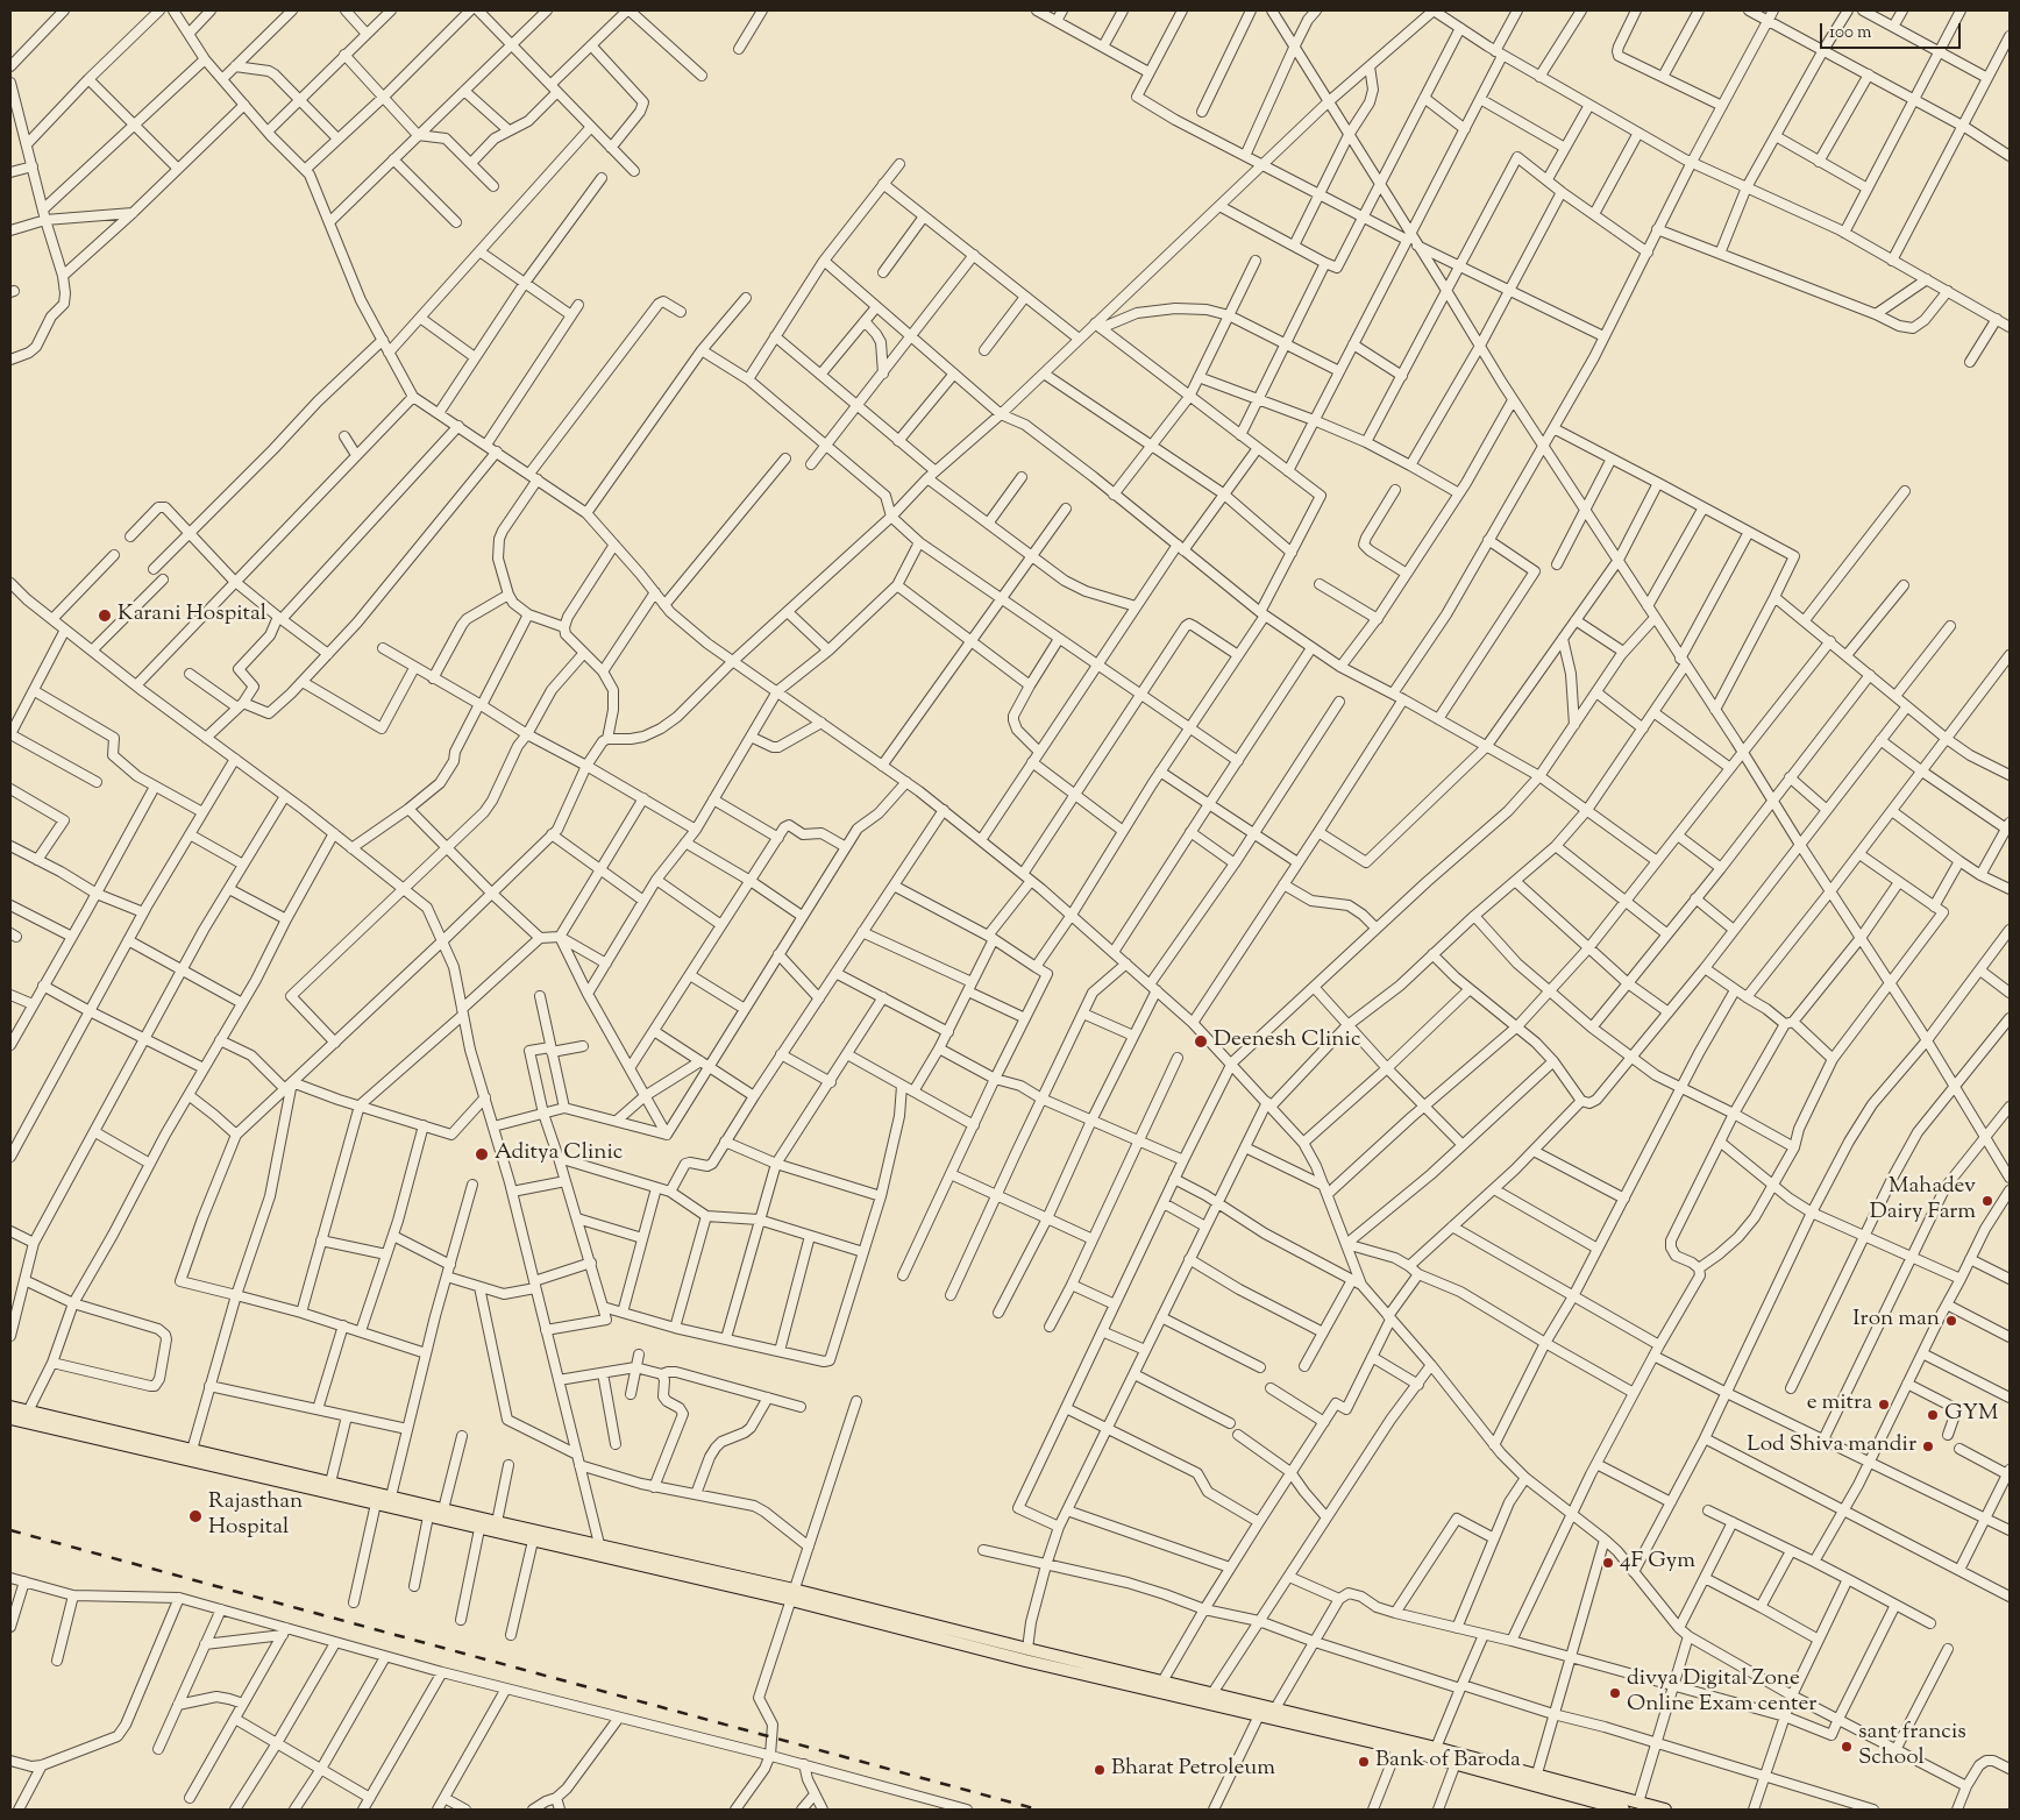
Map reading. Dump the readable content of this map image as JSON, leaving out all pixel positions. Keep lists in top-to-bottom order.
{
  "places": [
    "Karani Hospital",
    "Deenesh Clinic",
    "Aditya Clinic",
    "Mahadev Dairy Farm",
    "Iron man",
    "e mitra",
    "GYM",
    "Lod Shiva mandir",
    "Rajasthan Hospital",
    "4F Gym",
    "divya Digital Zone Online Exam center",
    "sant francis School",
    "Bank of Baroda",
    "Bharat Petroleum"
  ],
  "scale_bar": "100 m"
}
